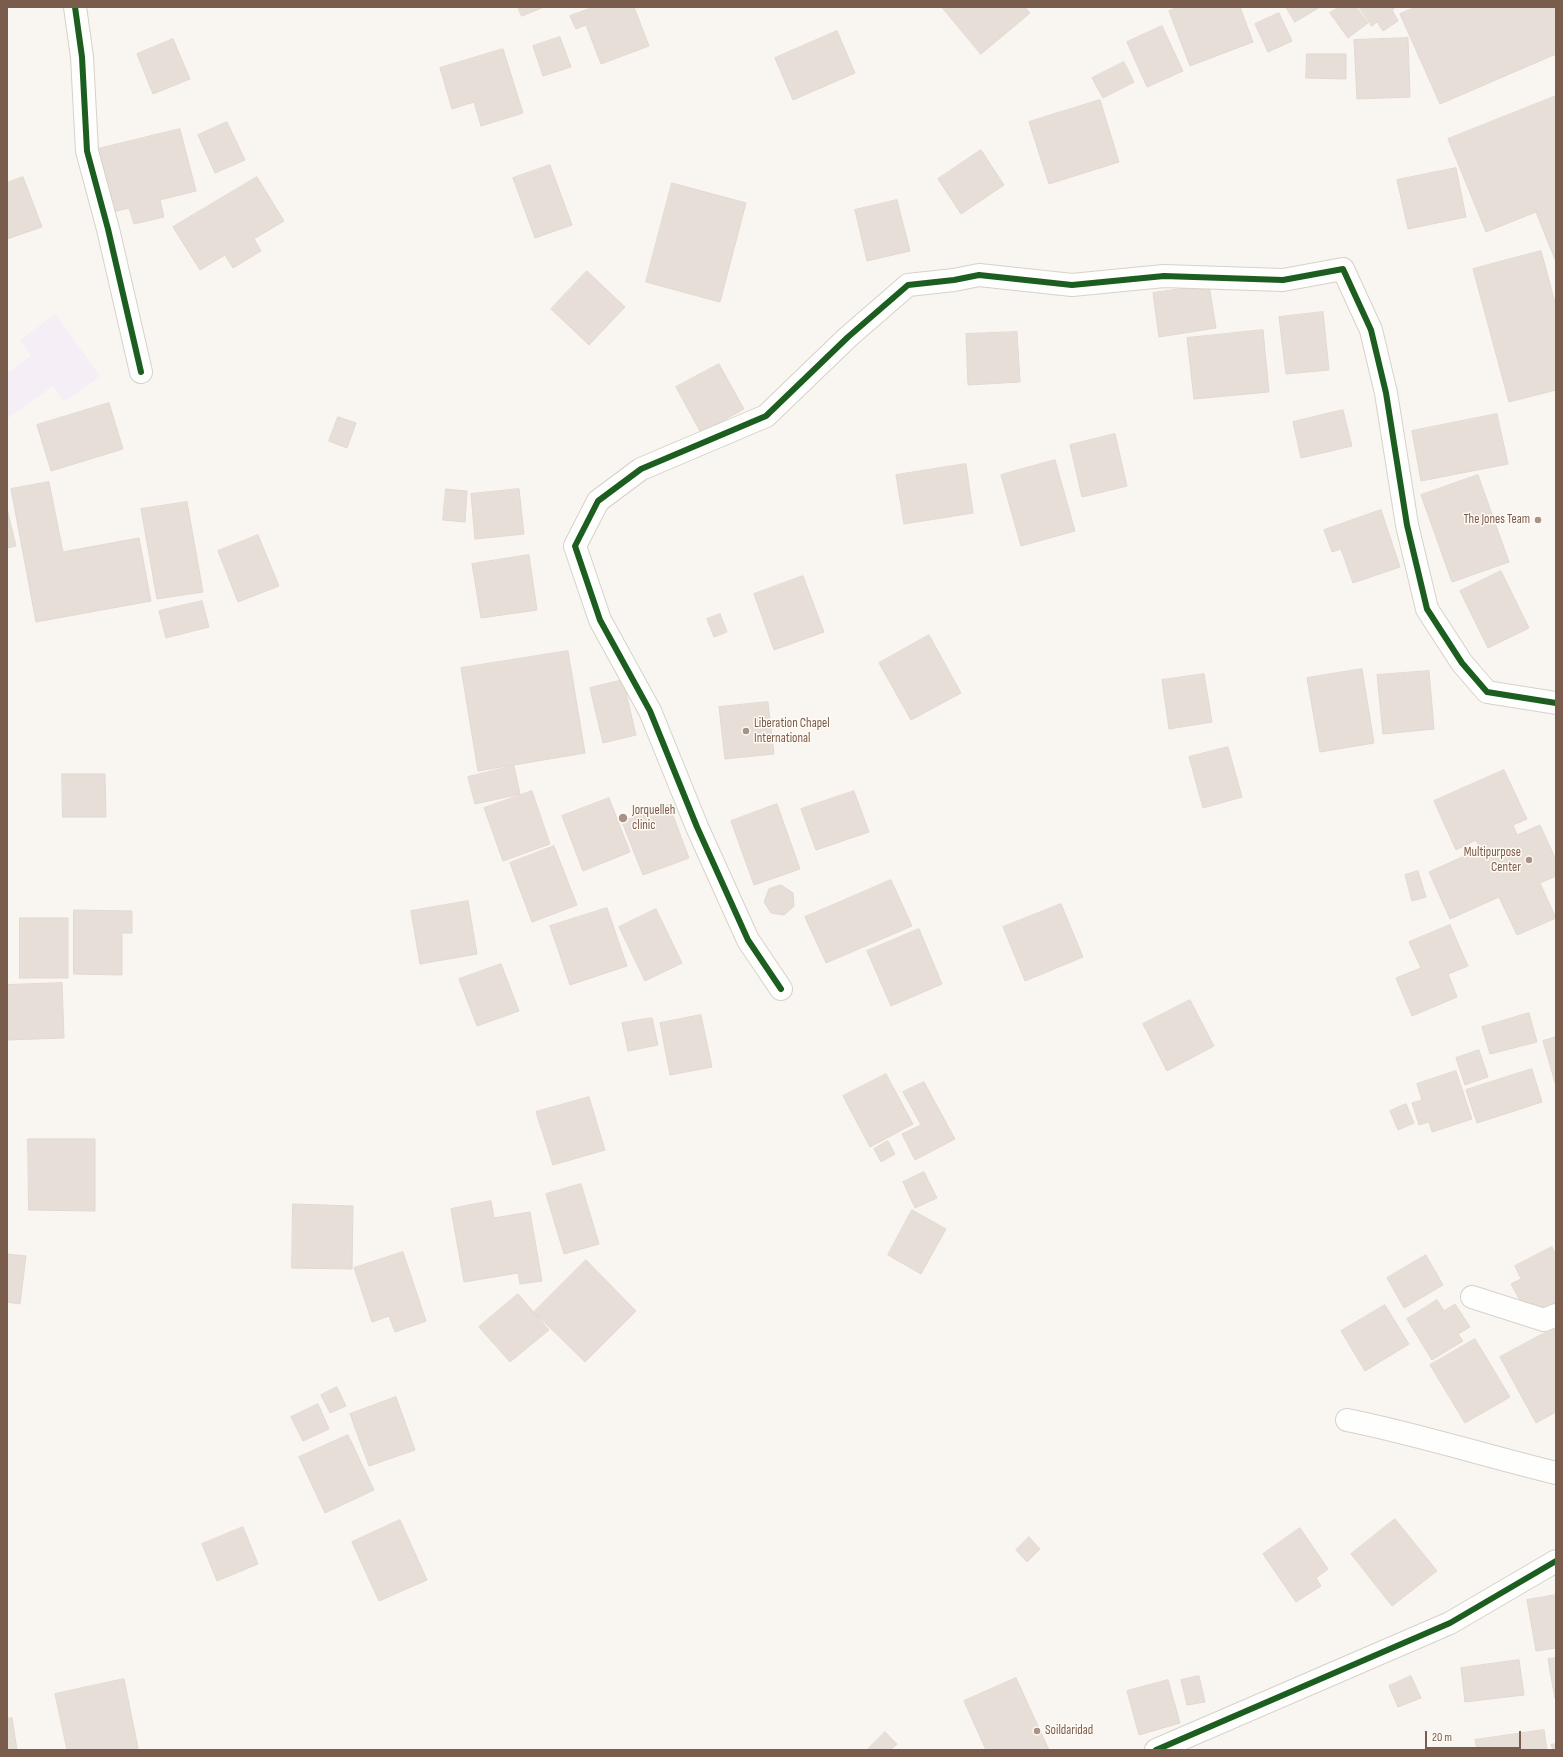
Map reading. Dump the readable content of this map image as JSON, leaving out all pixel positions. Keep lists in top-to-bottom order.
{
  "places": [
    "The Jones Team",
    "Liberation Chapel International",
    "Jorquelleh clinic",
    "Multipurpose Center",
    "Soildaridad"
  ],
  "scale_bar": "20 m"
}
